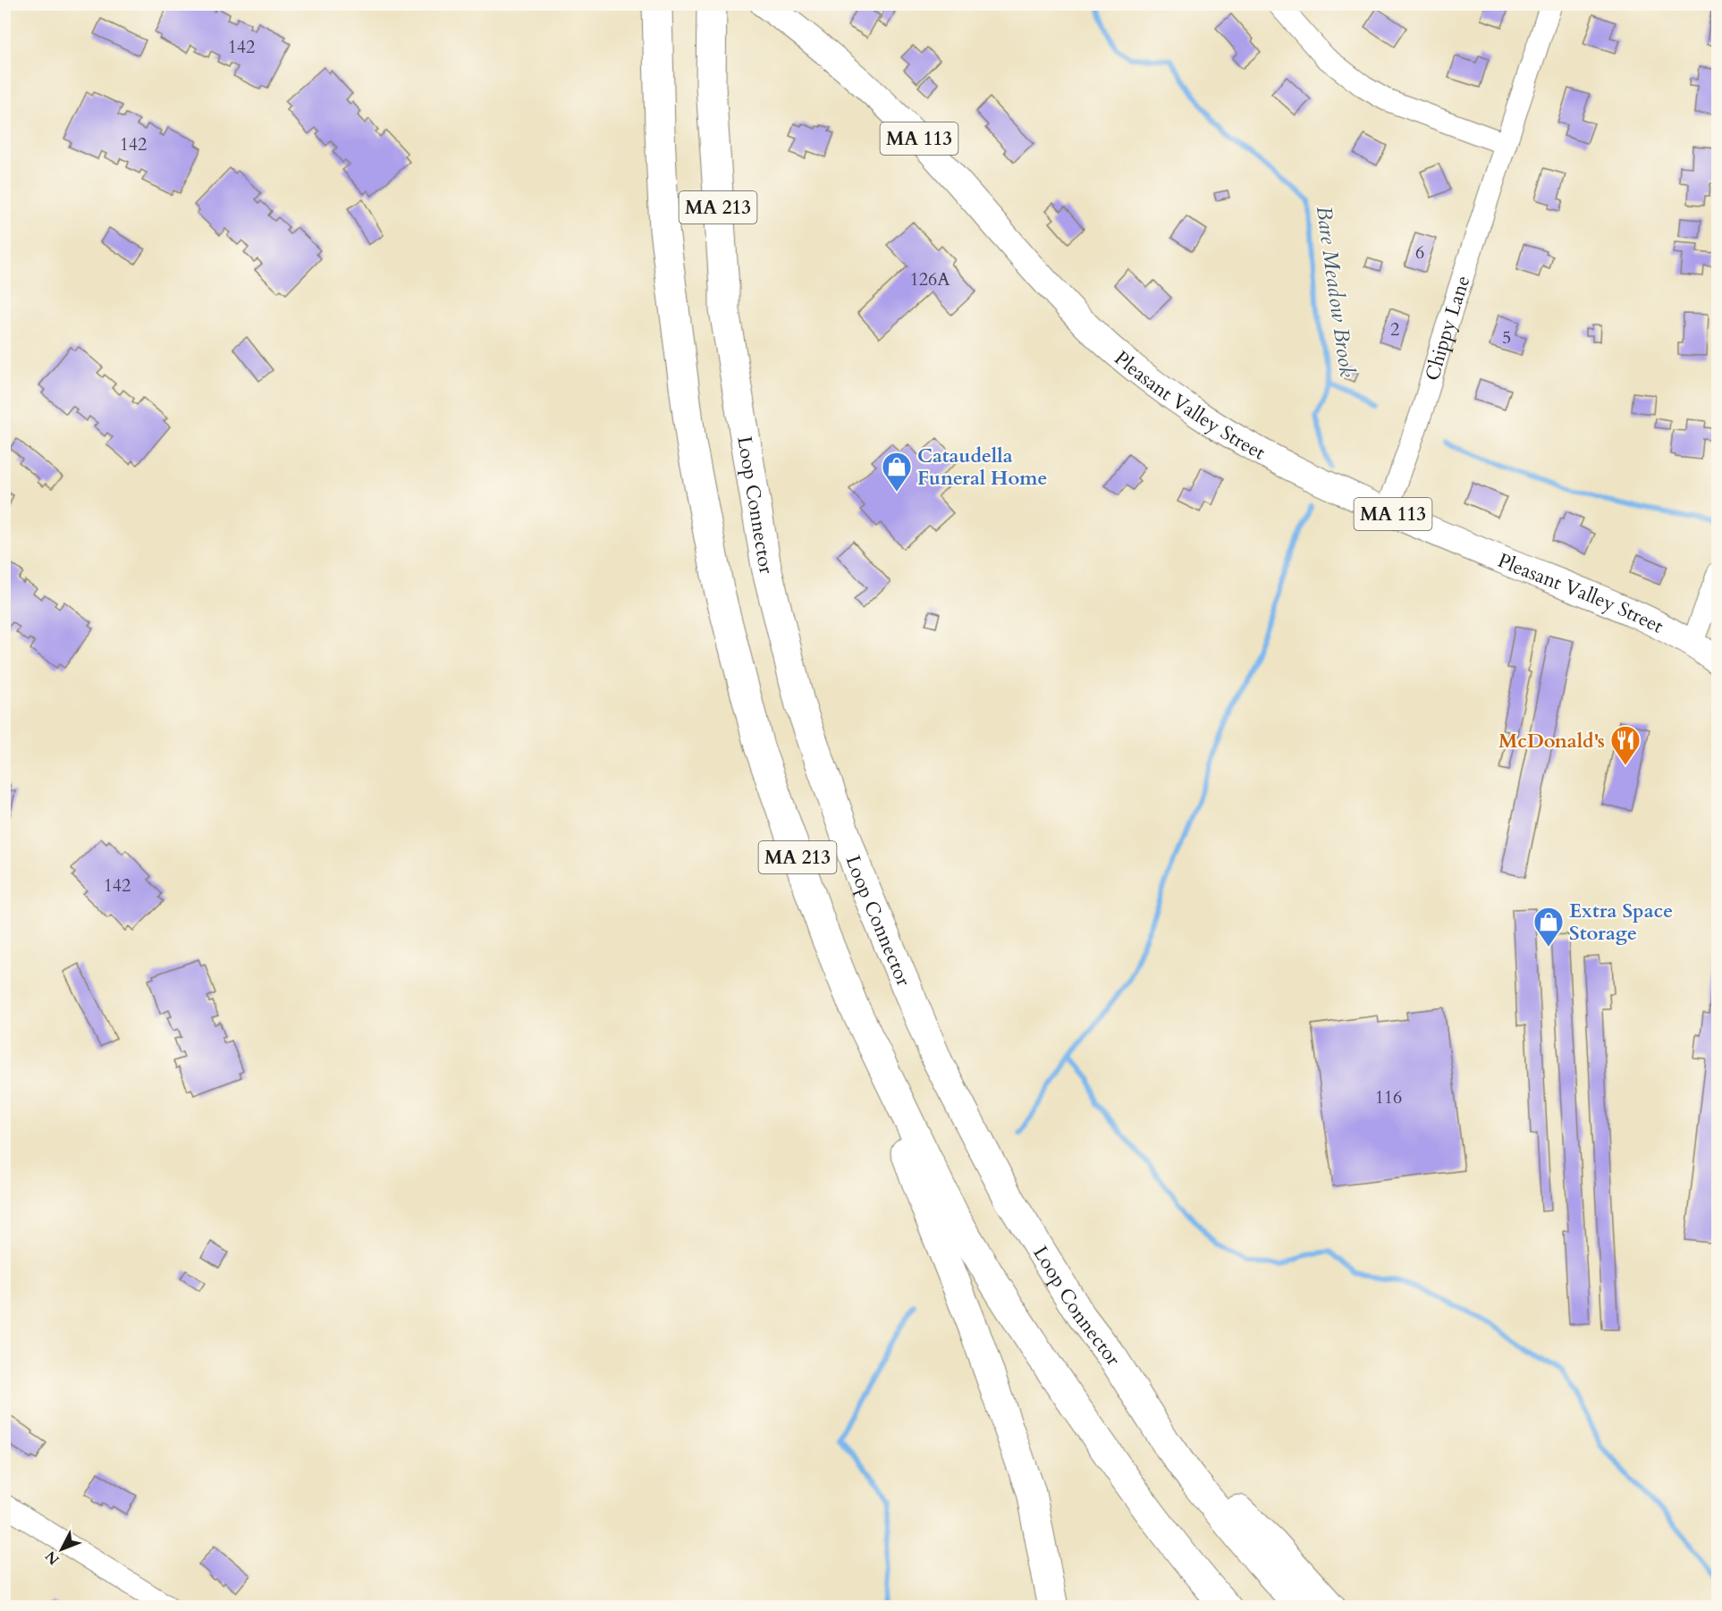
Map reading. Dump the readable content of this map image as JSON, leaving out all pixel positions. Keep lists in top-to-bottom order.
{
  "streets": {
    "highway": ["MA 213", "Loop Connector"],
    "main road": ["MA 113", "Pleasant Valley Street"],
    "street": ["Chippy Lane"]
  },
  "crossings": [
    ["Chippy Lane", "Pleasant Valley Street"]
  ],
  "water": ["Bare Meadow Brook"],
  "places": {
    "shop": ["Cataudella Funeral Home", "Extra Space Storage"],
    "restaurant": ["McDonald's"]
  },
  "house_numbers": [
    "142",
    "142",
    "6",
    "126A",
    "2",
    "5",
    "142",
    "116"
  ],
  "north": "bottom left"
}
